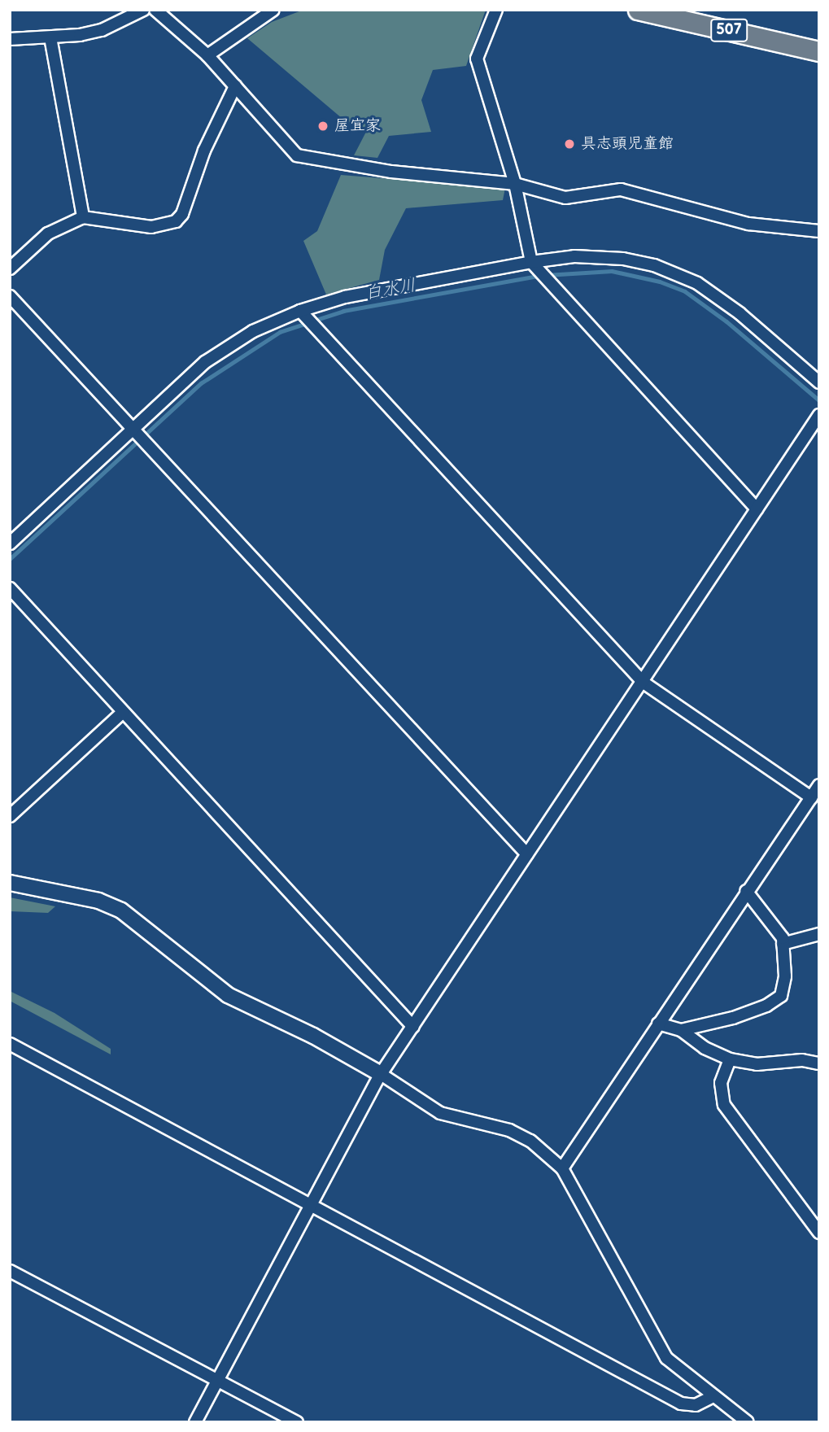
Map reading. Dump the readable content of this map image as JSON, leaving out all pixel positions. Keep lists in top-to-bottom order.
{
  "streets": {
    "highway": ["507"]
  },
  "water": ["白水川"],
  "places": ["屋宜家", "具志頭児童館"]
}
